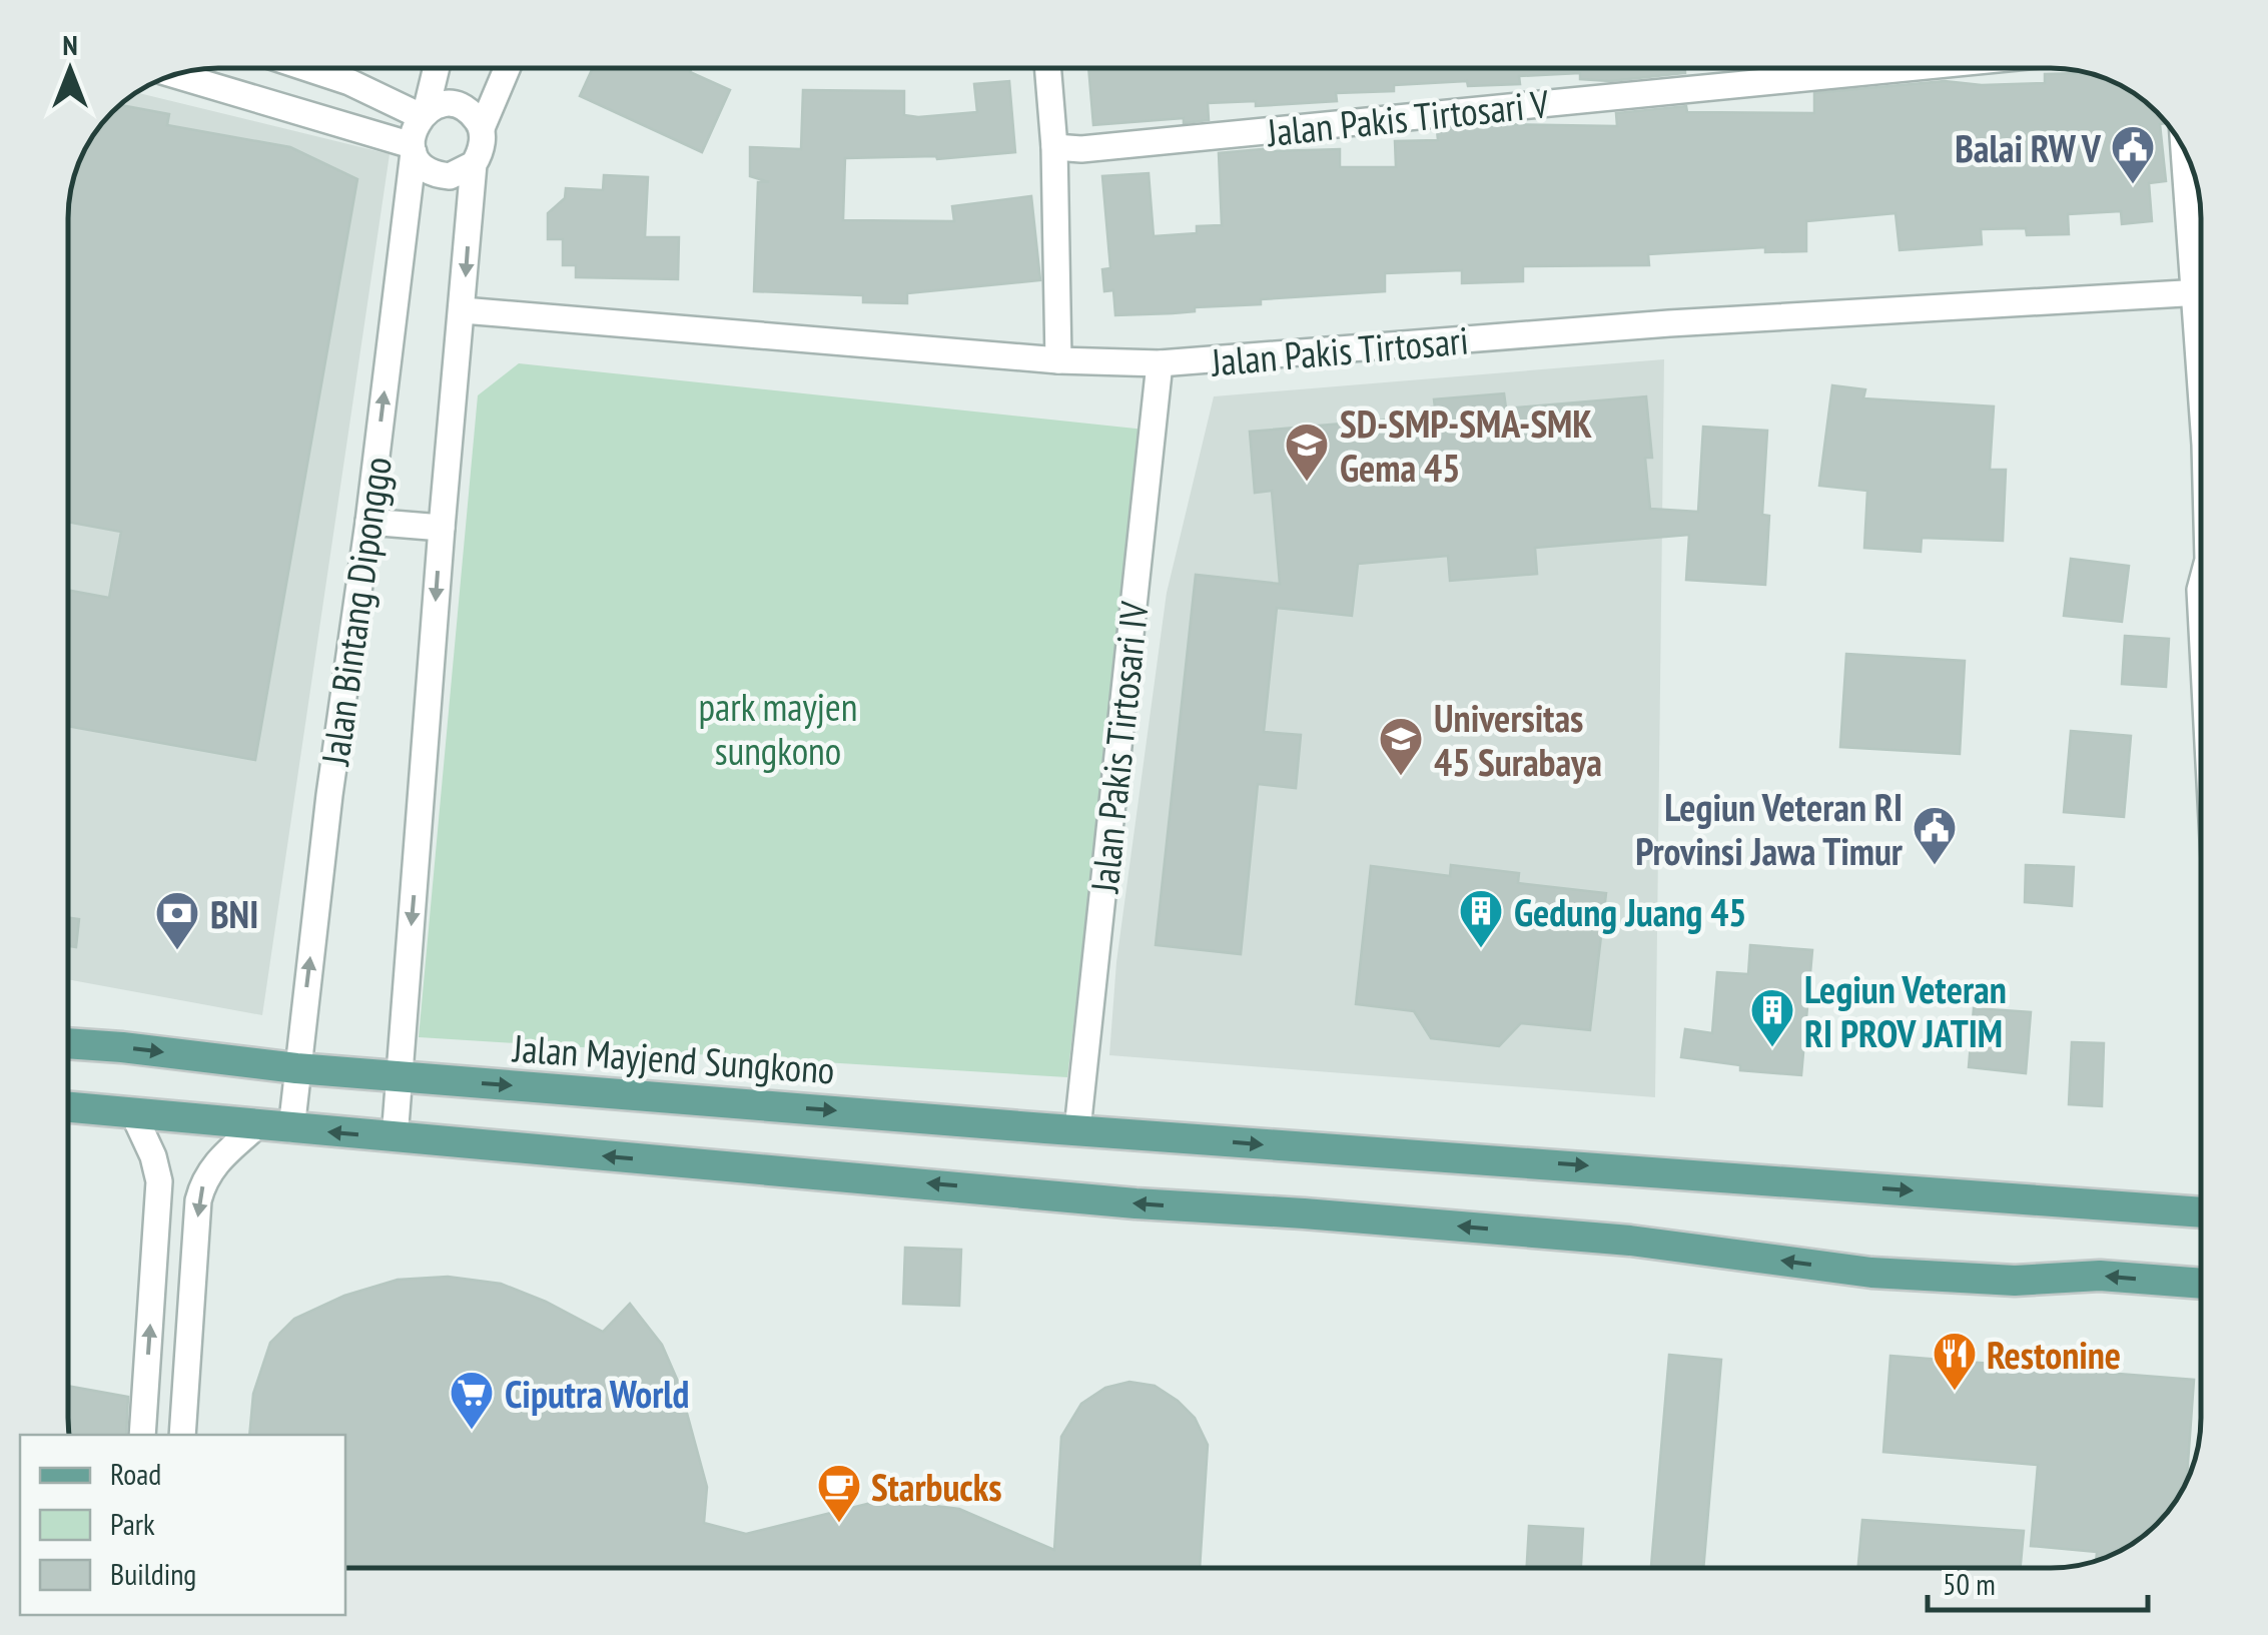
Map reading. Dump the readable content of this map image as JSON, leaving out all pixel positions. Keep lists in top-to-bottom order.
{
  "streets": {
    "main road": ["Jalan Mayjend Sungkono"],
    "street": [
      "Jalan Pakis Tirtosari V",
      "Jalan Pakis Tirtosari",
      "Jalan Bintang Diponggo",
      "Jalan Pakis Tirtosari IV"
    ]
  },
  "crossings": [
    ["Jalan Pakis Tirtosari", "Jalan Bintang Diponggo"],
    ["Jalan Pakis Tirtosari", "Jalan Pakis Tirtosari IV"],
    ["Jalan Bintang Diponggo", "Jalan Mayjend Sungkono"],
    ["Jalan Pakis Tirtosari IV", "Jalan Mayjend Sungkono"]
  ],
  "parks": ["park mayjen sungkono"],
  "places": {
    "public building": ["Balai RW V", "Legiun Veteran RI Provinsi Jawa Timur"],
    "school or university": ["SD-SMP-SMA-SMK Gema 45", "Universitas 45 Surabaya"],
    "building": ["Gedung Juang 45", "Legiun Veteran RI PROV JATIM"],
    "bank": ["BNI"],
    "restaurant": ["Restonine"],
    "supermarket": ["Ciputra World"],
    "cafe": ["Starbucks"]
  },
  "legend": ["Road", "Park", "Building"],
  "scale_bar": "50 m",
  "north": "top"
}
